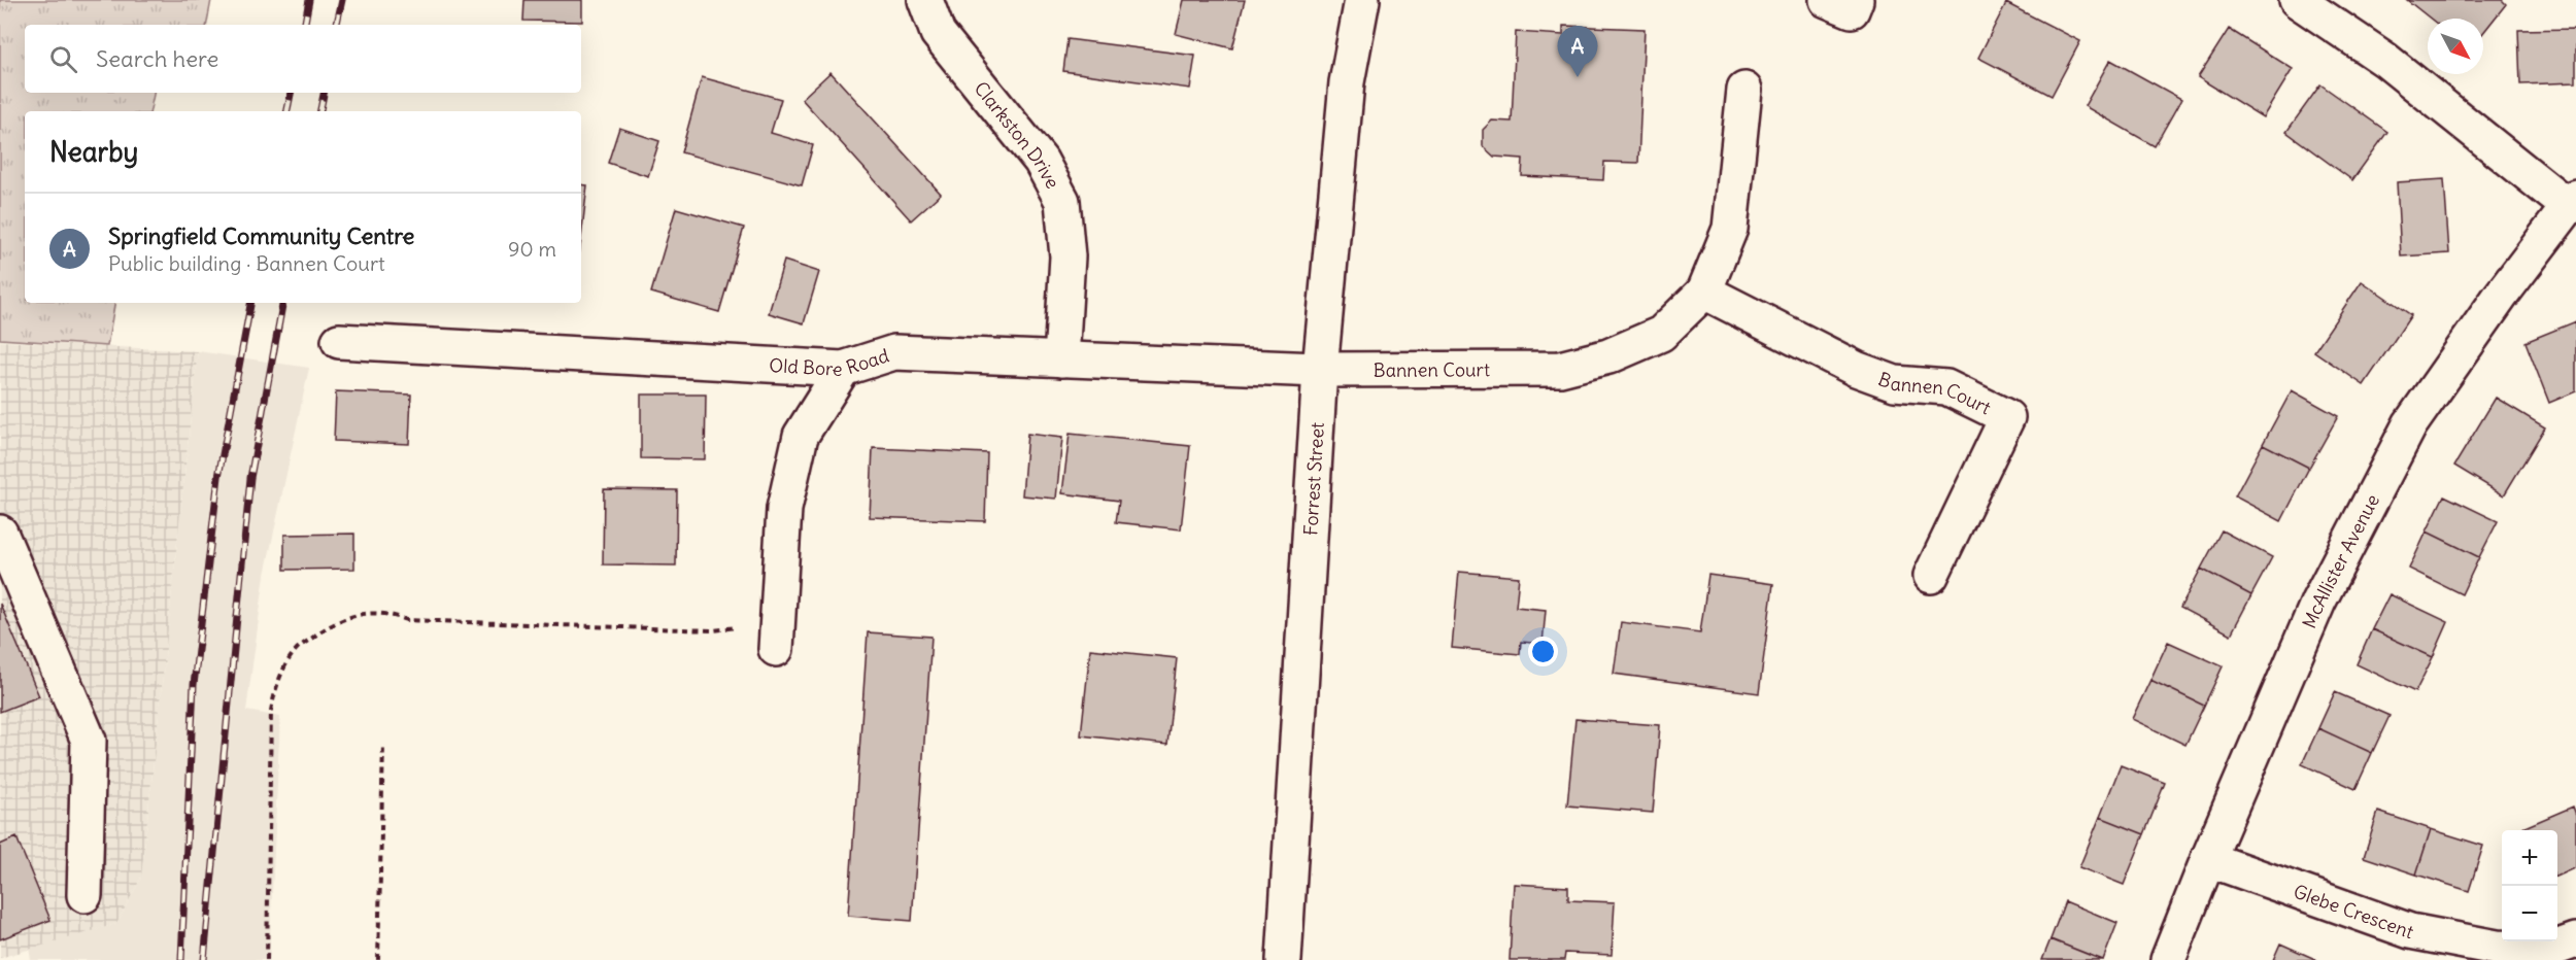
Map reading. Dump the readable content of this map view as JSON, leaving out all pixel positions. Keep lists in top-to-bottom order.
{
  "streets": {
    "street": [
      "Clarkston Drive",
      "Old Bore Road",
      "Bannen Court",
      "Forrest Street",
      "McAllister Avenue",
      "Glebe Crescent"
    ]
  },
  "crossings": [
    ["Clarkston Drive", "Old Bore Road"],
    ["Old Bore Road", "Bannen Court"],
    ["Old Bore Road", "Forrest Street"],
    ["Bannen Court", "Forrest Street"],
    ["McAllister Avenue", "Glebe Crescent"]
  ],
  "north": "bottom right",
  "page": {
    "search": "Search here",
    "pins": "A",
    "heading": "Nearby",
    "list": [
      {
        "mark": "A",
        "name": "Springfield Community Centre",
        "note": "Public building · Bannen Court",
        "value": "90 m"
      }
    ],
    "map_buttons": ["+", "−"]
  }
}
